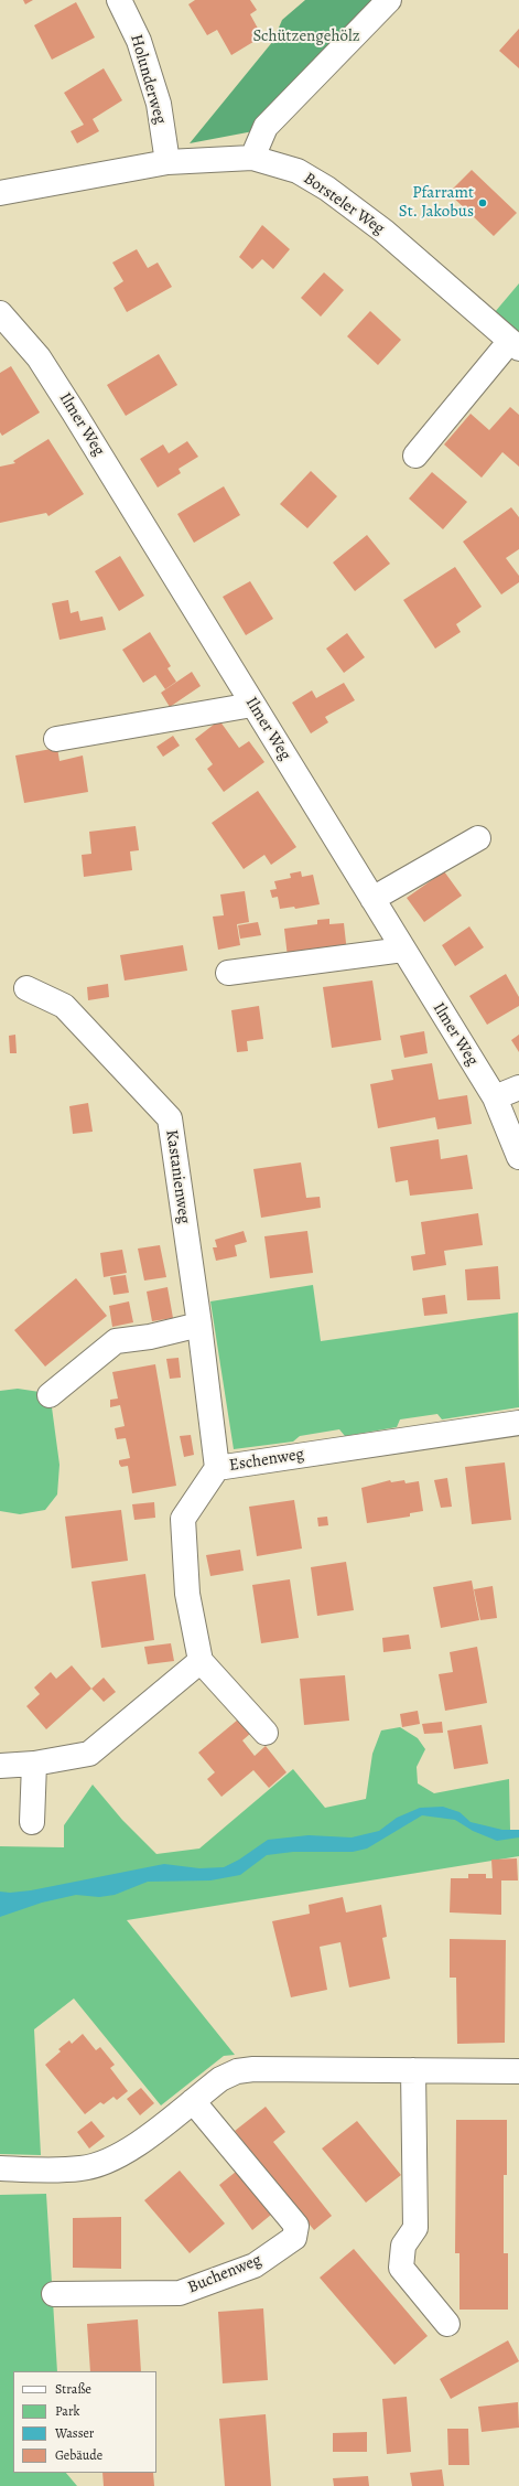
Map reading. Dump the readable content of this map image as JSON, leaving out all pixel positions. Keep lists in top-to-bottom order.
{
  "streets": {
    "street": [
      "Holunderweg",
      "Borsteler Weg",
      "Ilmer Weg",
      "Kastanienweg",
      "Eschenweg",
      "Buchenweg"
    ]
  },
  "crossings": [
    ["Holunderweg", "Borsteler Weg"],
    ["Kastanienweg", "Eschenweg"]
  ],
  "parks": ["Schützengehölz"],
  "places": ["Pfarramt St. Jakobus"],
  "legend": [
    "Straße",
    "Park",
    "Wasser",
    "Gebäude"
  ]
}
